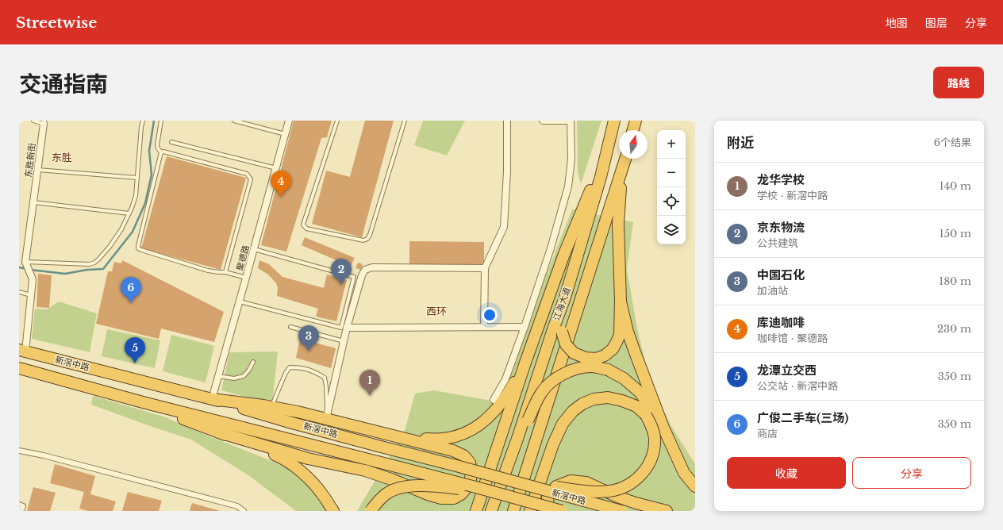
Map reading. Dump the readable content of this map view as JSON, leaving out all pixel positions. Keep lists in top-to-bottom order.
{
  "streets": {
    "highway": ["江海大道", "新滘中路"],
    "street": ["东胜新街", "聚德路"]
  },
  "crossings": [
    ["聚德路", "新滘中路"],
    ["江海大道", "新滘中路"]
  ],
  "districts": ["东胜", "西环"],
  "north": "top",
  "page": {
    "header": "Streetwise",
    "nav": ["地图", "图层", "分享"],
    "title": "交通指南",
    "buttons": [
      "路线",
      ["收藏", "分享"]
    ],
    "heading": ["附近", "6个结果"],
    "map_buttons": ["+", "−"],
    "list": [
      {
        "mark": "1",
        "name": "龙华学校",
        "note": "学校 · 新滘中路",
        "value": "140 m"
      },
      {
        "mark": "2",
        "name": "京东物流",
        "note": "公共建筑",
        "value": "150 m"
      },
      {
        "mark": "3",
        "name": "中国石化",
        "note": "加油站",
        "value": "180 m"
      },
      {
        "mark": "4",
        "name": "库迪咖啡",
        "note": "咖啡馆 · 聚德路",
        "value": "230 m"
      },
      {
        "mark": "5",
        "name": "龙潭立交西",
        "note": "公交站 · 新滘中路",
        "value": "350 m"
      },
      {
        "mark": "6",
        "name": "广俊二手车(三场)",
        "note": "商店",
        "value": "350 m"
      }
    ],
    "pins": [
      "4",
      "2",
      "6",
      "3",
      "5",
      "1"
    ]
  }
}
